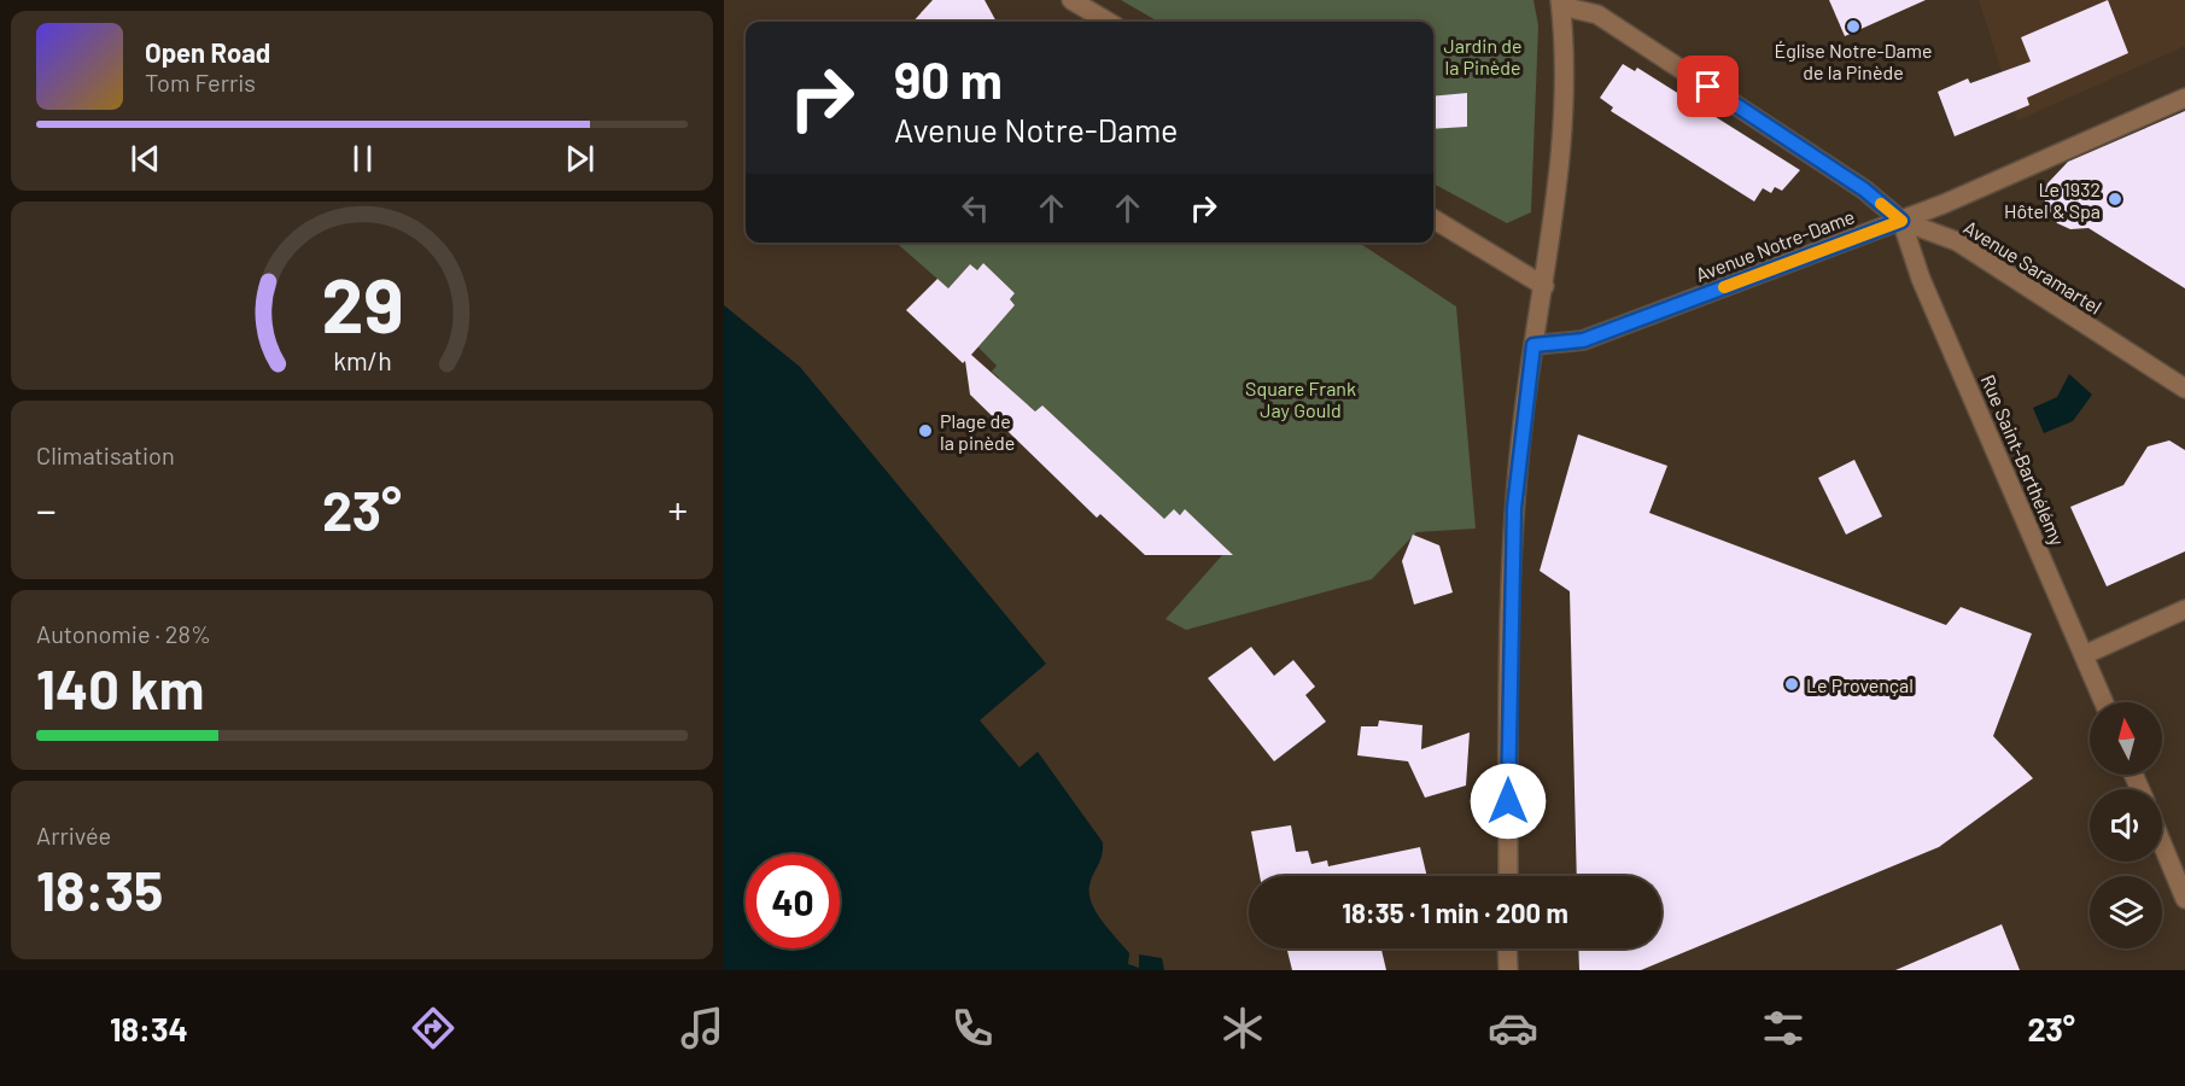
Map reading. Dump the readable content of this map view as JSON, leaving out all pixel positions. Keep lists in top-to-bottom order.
{
  "streets": {
    "street": ["Avenue Notre-Dame", "Avenue Saramartel", "Rue Saint-Barthélémy"]
  },
  "crossings": [
    ["Avenue Notre-Dame", "Avenue Saramartel"],
    ["Avenue Notre-Dame", "Rue Saint-Barthélémy"],
    ["Avenue Saramartel", "Rue Saint-Barthélémy"]
  ],
  "parks": ["Jardin de la Pinède", "Square Frank Jay Gould"],
  "places": [
    "Église Notre-Dame de la Pinède",
    "Le 1932 Hôtel & Spa",
    "Plage de la pinède",
    "Le Provençal"
  ],
  "north": "top",
  "page": {
    "turn": ["90 m", "Avenue Notre-Dame"],
    "song": ["Open Road", "Tom Ferris"],
    "tile": [
      "Climatisation",
      ["Autonomie · 28%", "140 km"],
      ["Arrivée", "18:35"]
    ],
    "heat": ["−", "23°", "+"],
    "limit": "40",
    "trip": "18:35 · 1 min · 200 m",
    "tabs": ["18:34", "23°"],
    "gauge": ["29", "km/h"]
  }
}
